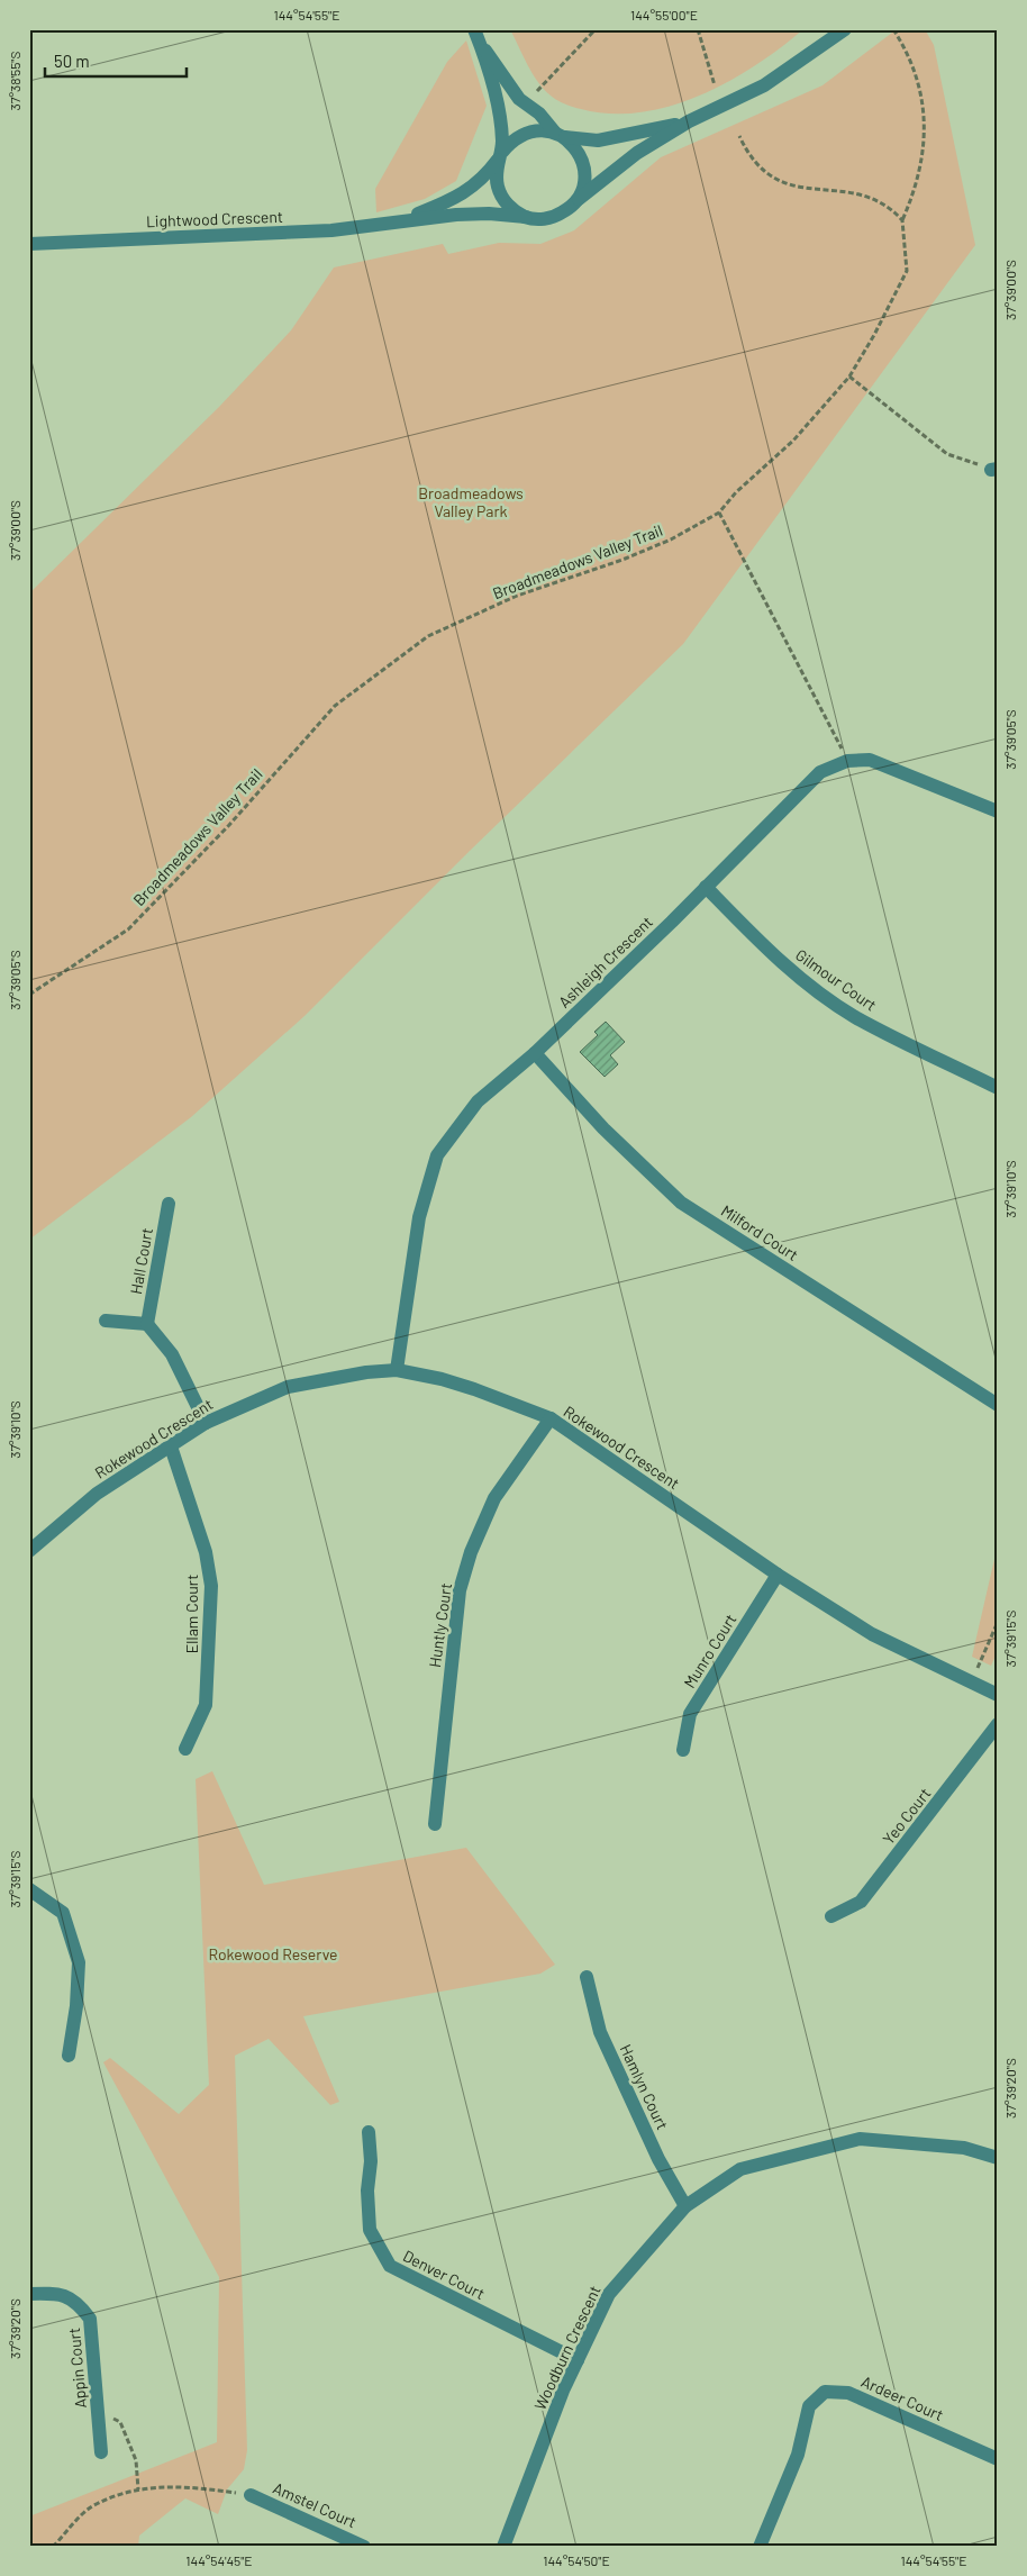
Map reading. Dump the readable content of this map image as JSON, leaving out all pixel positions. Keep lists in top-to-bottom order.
{
  "streets": {
    "street": [
      "Lightwood Crescent",
      "Ashleigh Crescent",
      "Gilmour Court",
      "Milford Court",
      "Hall Court",
      "Rokewood Crescent",
      "Ellam Court",
      "Huntly Court",
      "Munro Court",
      "Yeo Court",
      "Hamlyn Court",
      "Denver Court",
      "Woodburn Crescent",
      "Appin Court",
      "Ardeer Court",
      "Amstel Court"
    ],
    "path": ["Broadmeadows Valley Trail"]
  },
  "crossings": [
    ["Ashleigh Crescent", "Gilmour Court"],
    ["Ashleigh Crescent", "Milford Court"],
    ["Ashleigh Crescent", "Rokewood Crescent"],
    ["Rokewood Crescent", "Ellam Court"],
    ["Rokewood Crescent", "Huntly Court"],
    ["Rokewood Crescent", "Munro Court"],
    ["Hamlyn Court", "Woodburn Crescent"],
    ["Denver Court", "Woodburn Crescent"]
  ],
  "parks": ["Broadmeadows Valley Park", "Rokewood Reserve"],
  "scale_bar": "50 m",
  "coordinates": [
    "144°54'55\"E",
    "144°55'00\"E",
    "37°38'55\"S",
    "37°39'00\"S",
    "37°39'05\"S",
    "37°39'10\"S",
    "37°39'15\"S",
    "37°39'20\"S",
    "144°54'45\"E",
    "144°54'50\"E"
  ]
}
